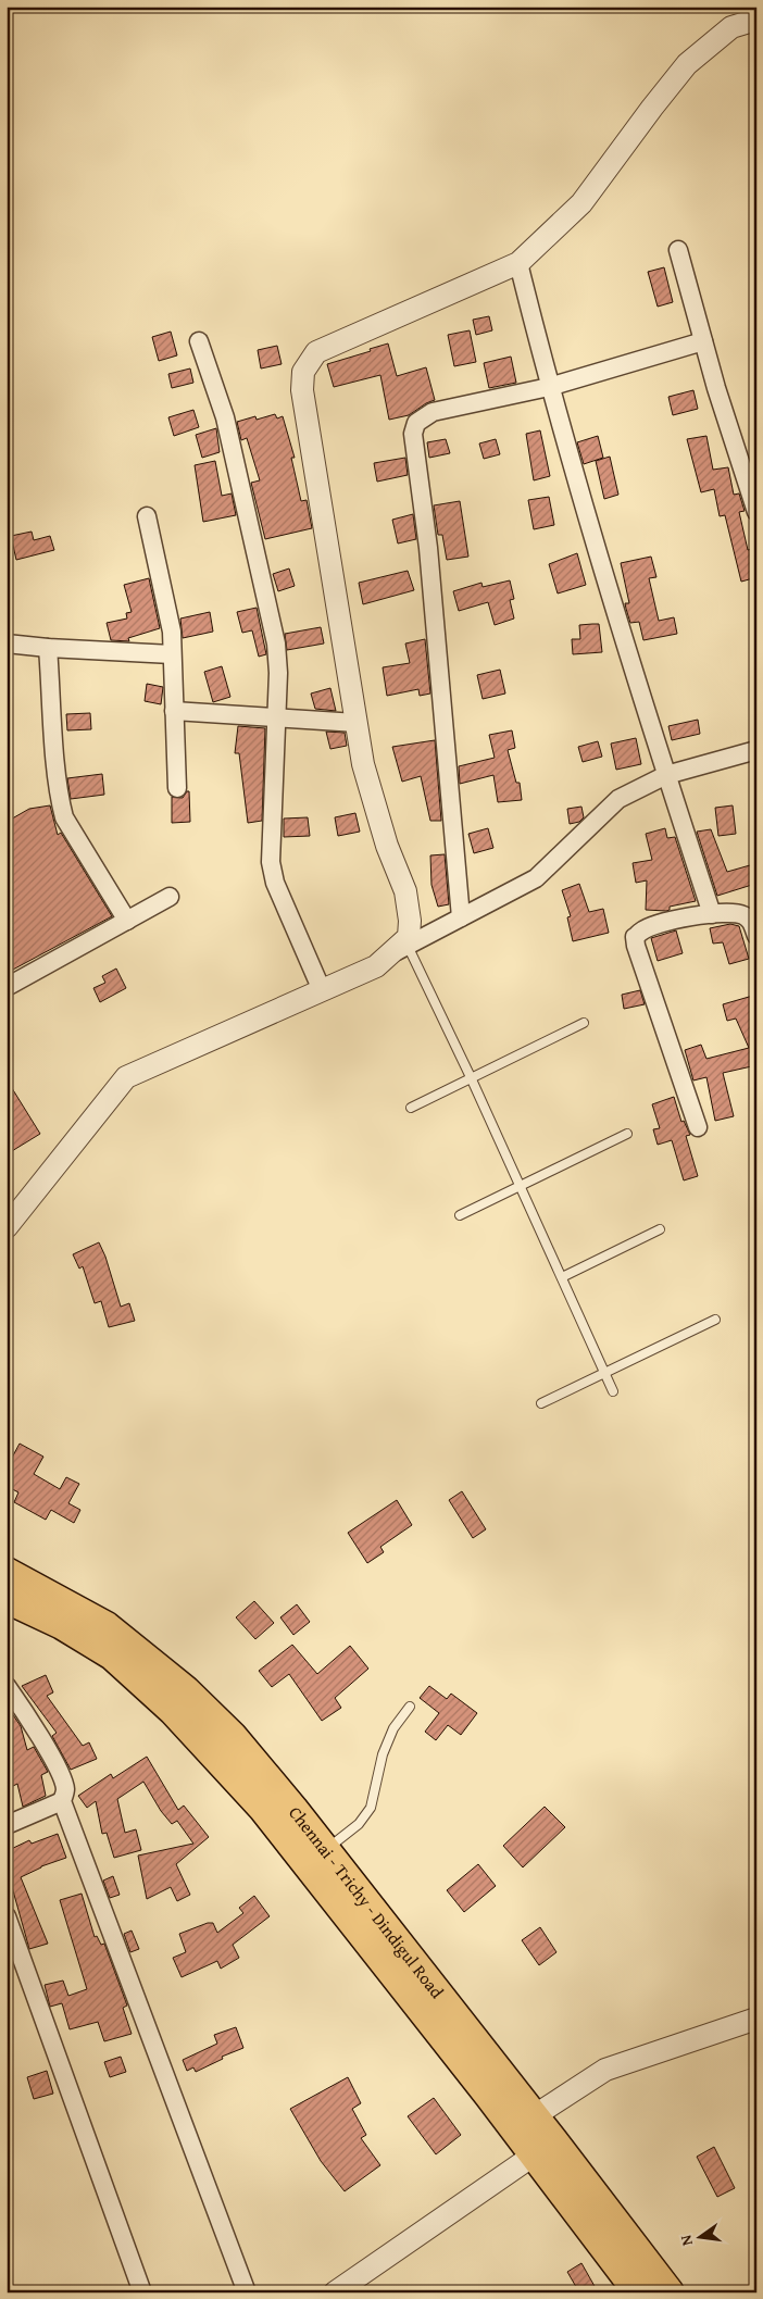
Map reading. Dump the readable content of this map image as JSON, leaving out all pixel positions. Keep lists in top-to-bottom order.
{
  "streets": {
    "highway": ["Chennai - Trichy - Dindigul Road"]
  },
  "north": "left"
}
